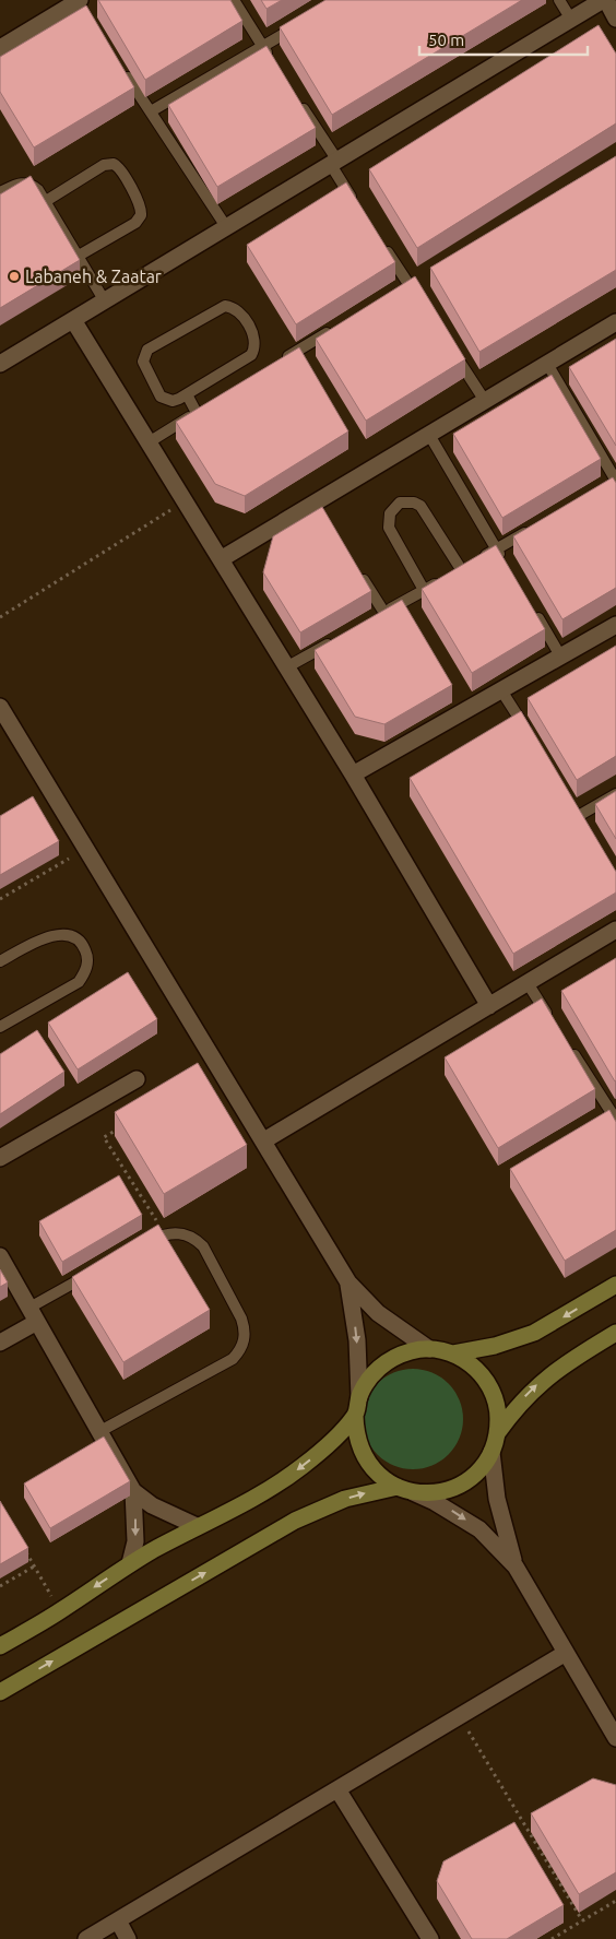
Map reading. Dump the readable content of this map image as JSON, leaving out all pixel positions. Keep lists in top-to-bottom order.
{
  "places": ["Labaneh & Zaatar"],
  "scale_bar": "50 m"
}
